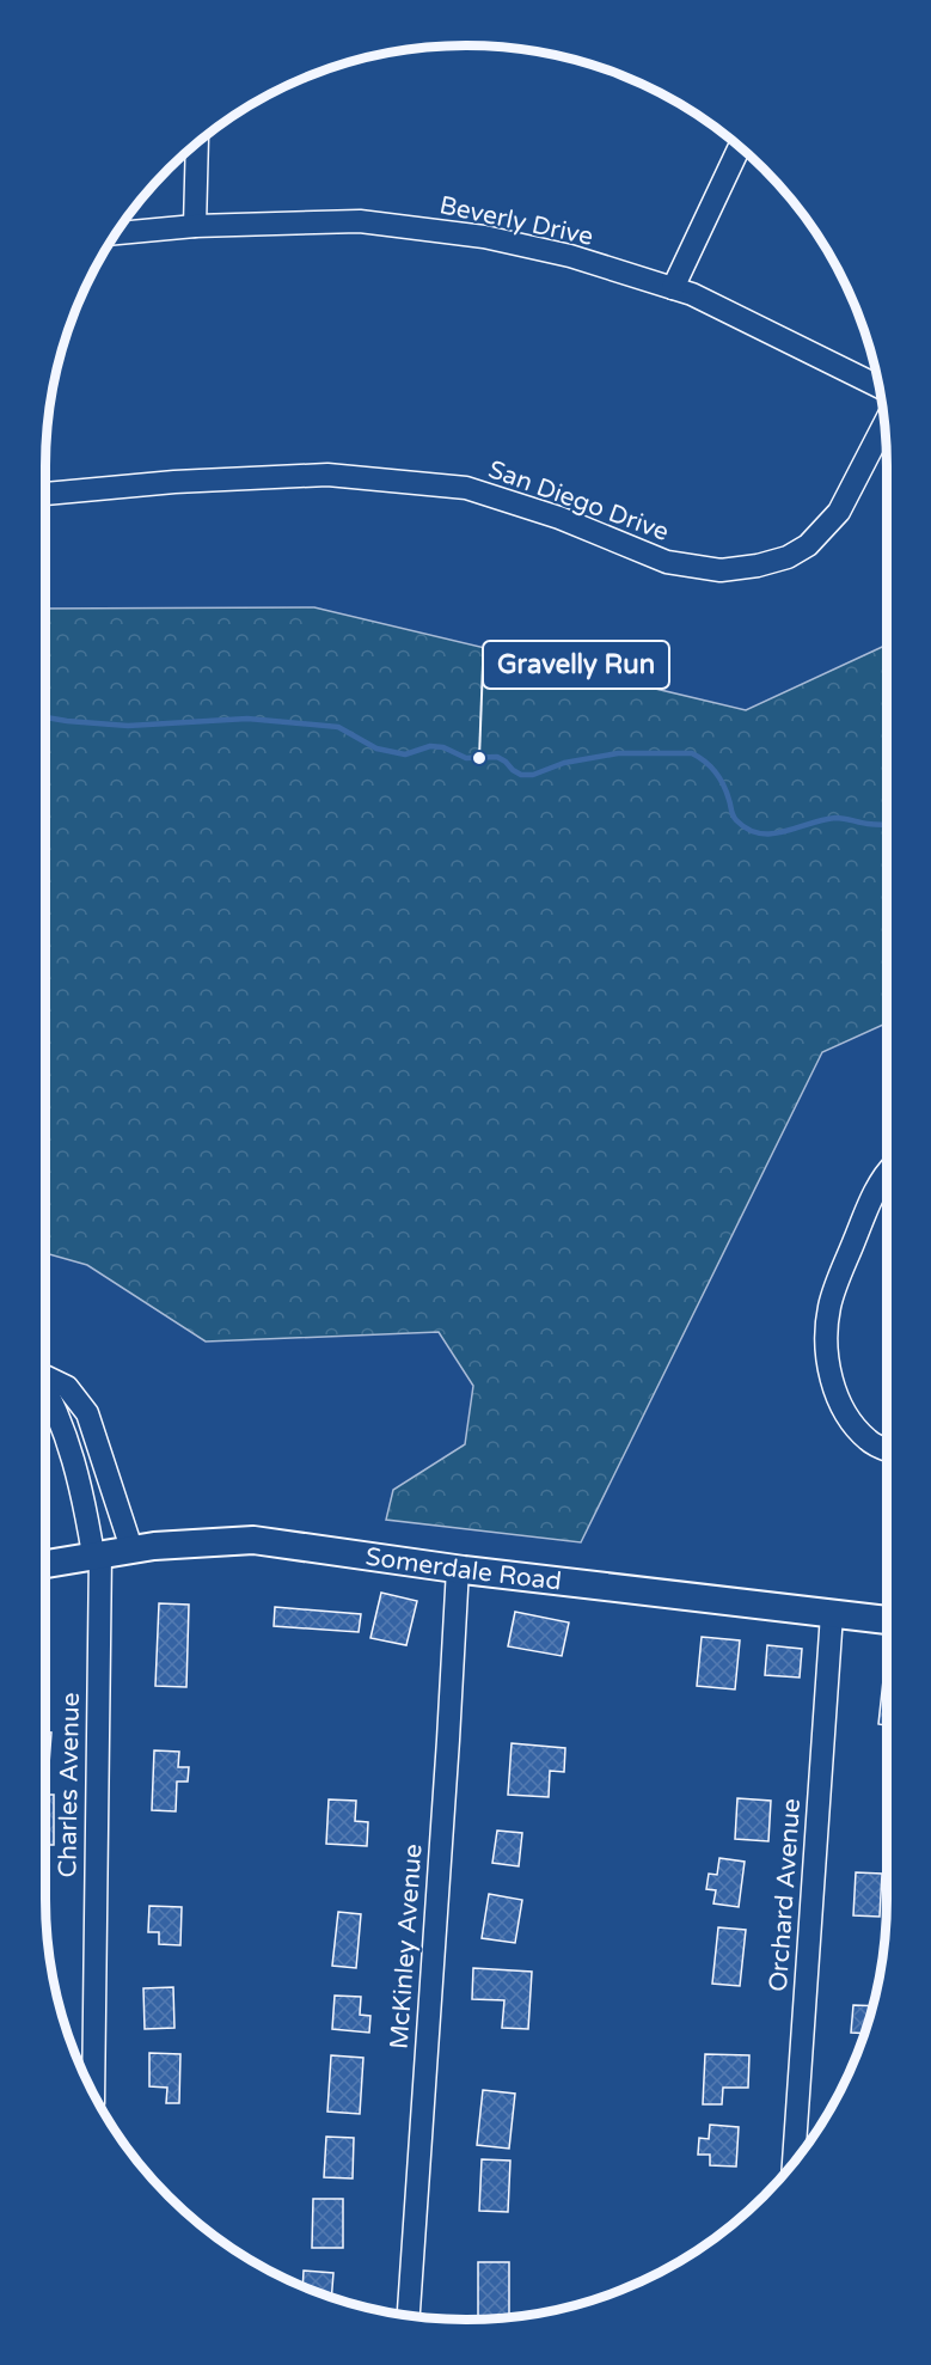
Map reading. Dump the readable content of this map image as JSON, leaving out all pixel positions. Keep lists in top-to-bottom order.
{
  "streets": {
    "main road": ["Somerdale Road"],
    "street": [
      "Beverly Drive",
      "San Diego Drive",
      "Charles Avenue",
      "Orchard Avenue",
      "McKinley Avenue"
    ]
  },
  "crossings": [
    ["Somerdale Road", "Charles Avenue"],
    ["Somerdale Road", "Orchard Avenue"],
    ["Somerdale Road", "McKinley Avenue"]
  ],
  "places": ["Gravelly Run"]
}
